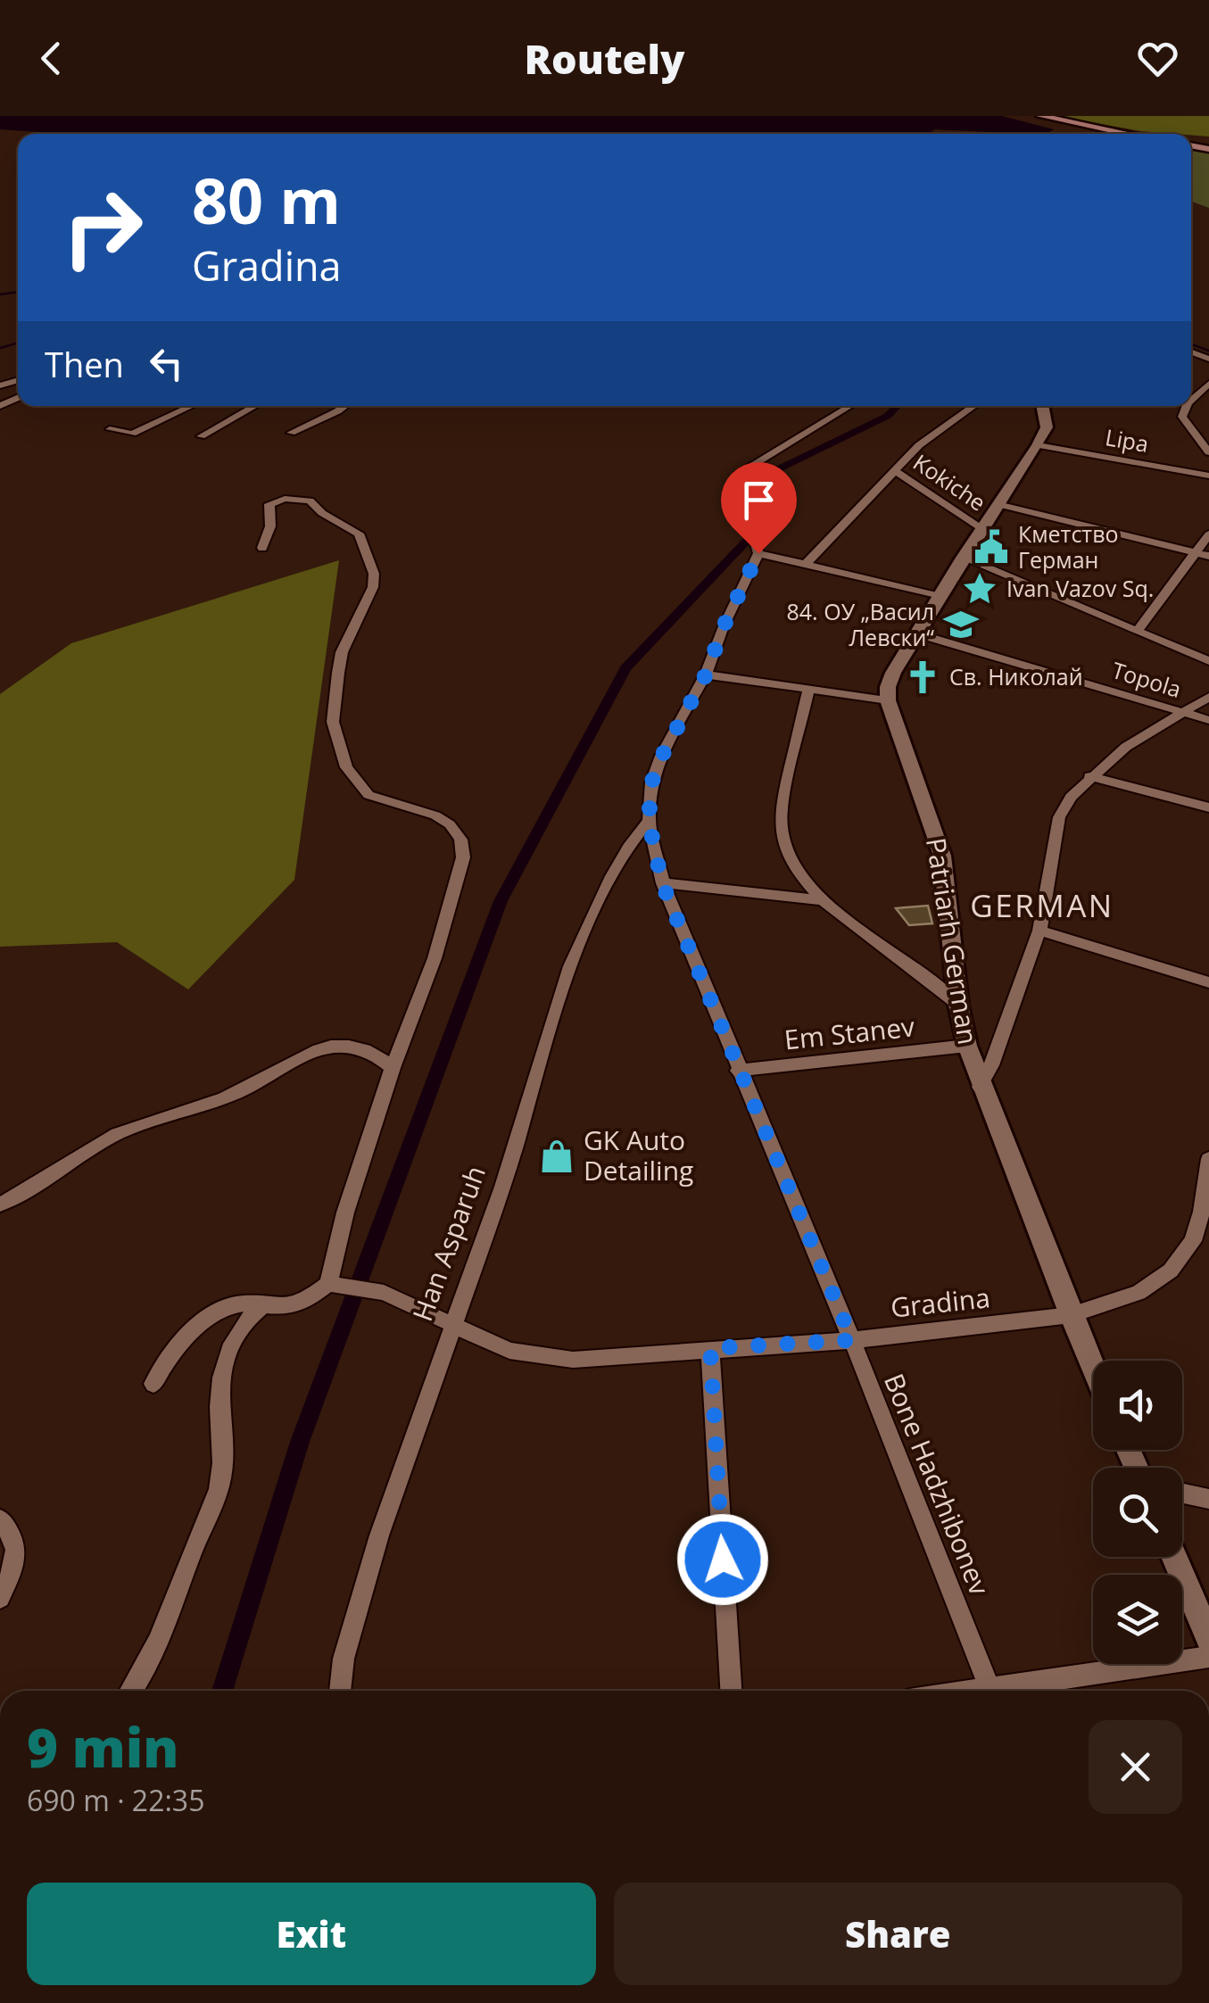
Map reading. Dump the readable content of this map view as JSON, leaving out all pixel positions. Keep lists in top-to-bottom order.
{
  "streets": {
    "street": [
      "Lipa",
      "Kokiche",
      "Topola",
      "Patriarh German",
      "Em Stanev",
      "Han Asparuh",
      "Gradina",
      "Bone Hadzhibonev"
    ]
  },
  "crossings": [
    ["Patriarh German", "Em Stanev"],
    ["Patriarh German", "Gradina"],
    ["Em Stanev", "Bone Hadzhibonev"],
    ["Han Asparuh", "Gradina"],
    ["Han Asparuh", "Bone Hadzhibonev"],
    ["Gradina", "Bone Hadzhibonev"]
  ],
  "districts": ["GERMAN"],
  "places": {
    "public building": ["Кметство Герман"],
    "place": ["Ivan Vazov Sq."],
    "school or university": ["84. ОУ „Васил Левски“"],
    "church": ["Св. Николай"],
    "shop": ["GK Auto Detailing"]
  },
  "page": {
    "header": "Routely",
    "turn": ["80 m", "Gradina"],
    "then": "Then",
    "heading": ["9 min", "690 m · 22:35"],
    "buttons": ["Exit", "Share"]
  }
}
